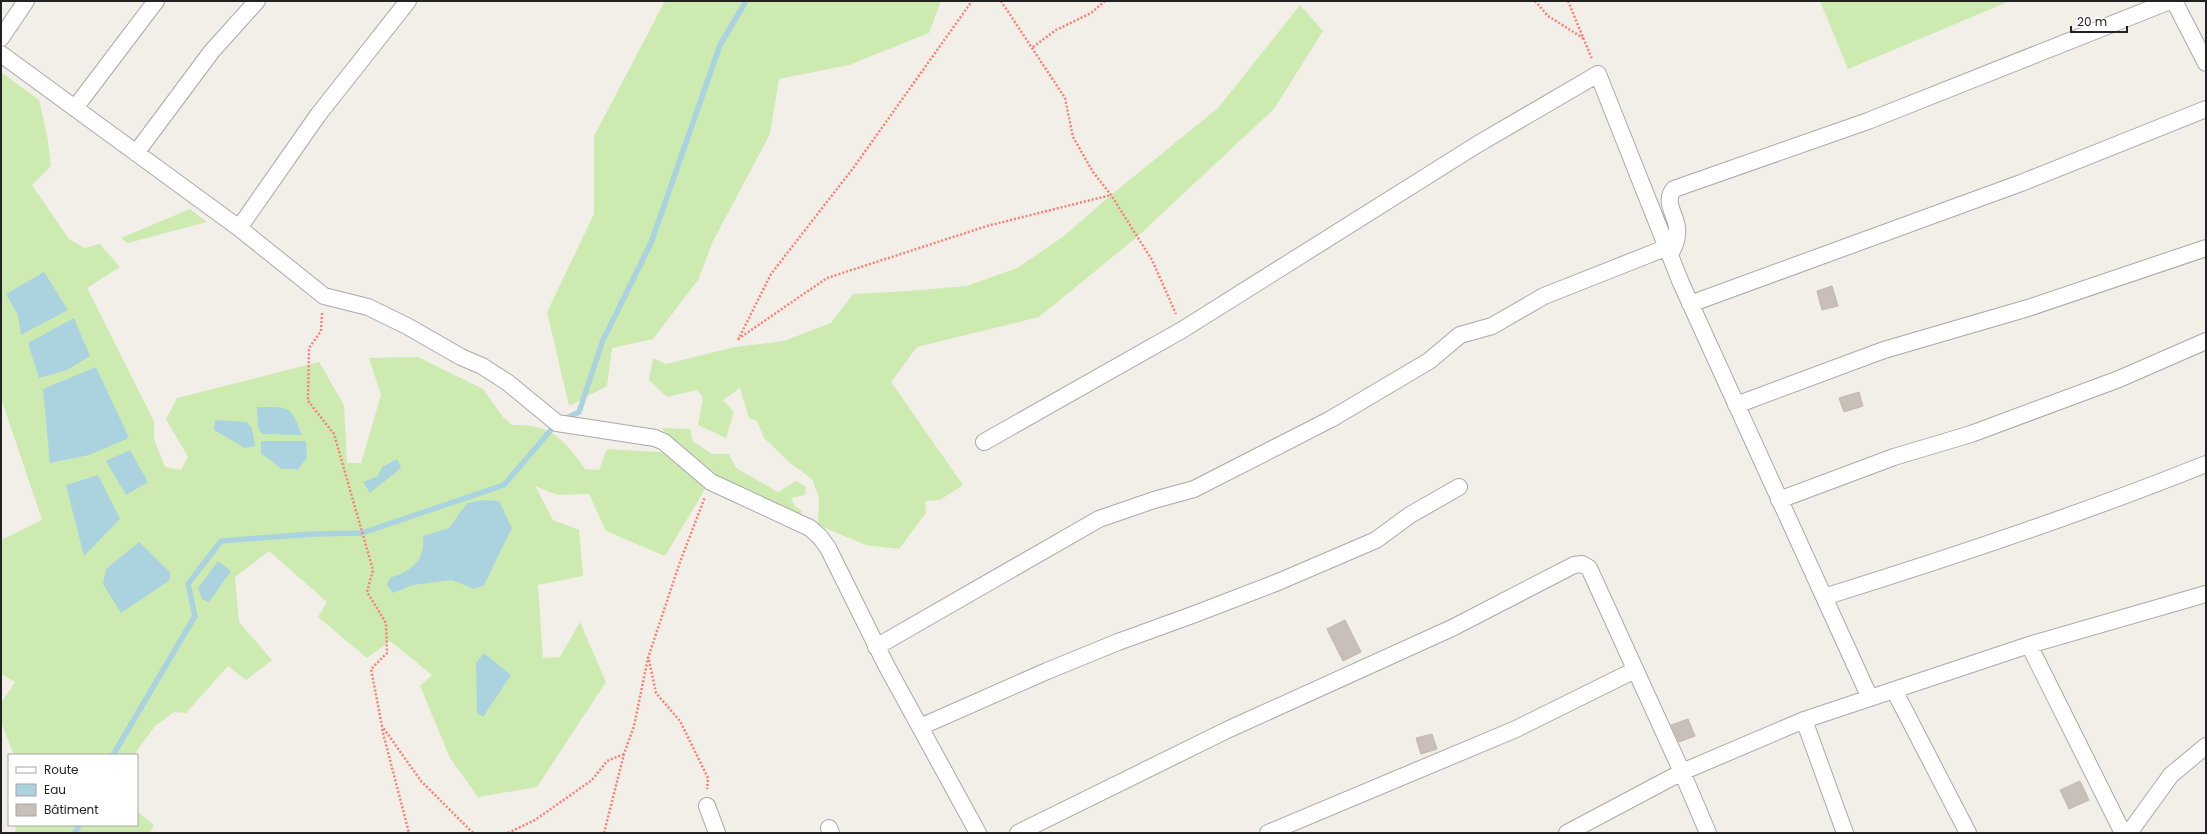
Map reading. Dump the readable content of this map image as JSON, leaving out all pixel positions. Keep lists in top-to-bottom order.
{
  "legend": ["Route", "Eau", "Bâtiment"],
  "scale_bar": "20 m"
}
